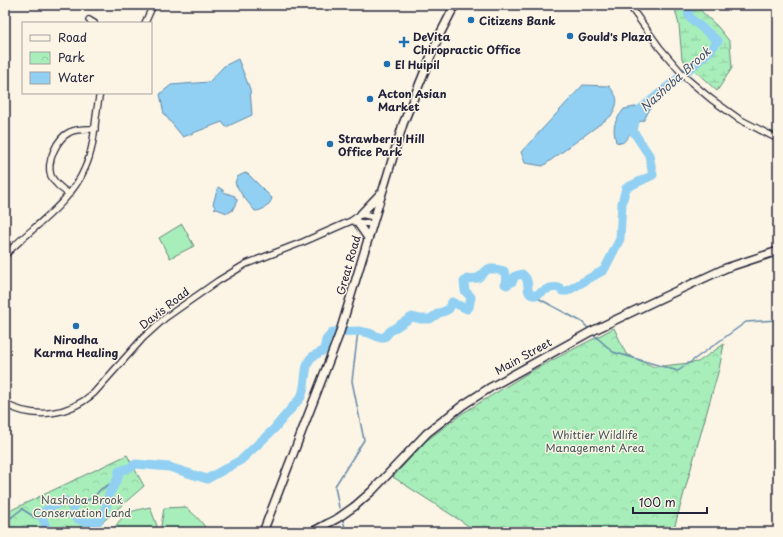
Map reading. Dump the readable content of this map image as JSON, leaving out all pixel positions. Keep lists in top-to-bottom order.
{
  "streets": {
    "main road": ["Great Road", "Main Street"],
    "street": ["Davis Road"]
  },
  "water": ["Nashoba Brook"],
  "parks": ["Whittier Wildlife Management Area", "Nashoba Brook Conservation Land"],
  "places": {
    "other": [
      "Citizens Bank",
      "Gould's Plaza",
      "El Huipil",
      "Acton Asian Market",
      "Strawberry Hill Office Park",
      "Nirodha Karma Healing"
    ],
    "health": ["DeVita Chiropractic Office"]
  },
  "legend": ["Road", "Park", "Water"],
  "scale_bar": "100 m"
}
